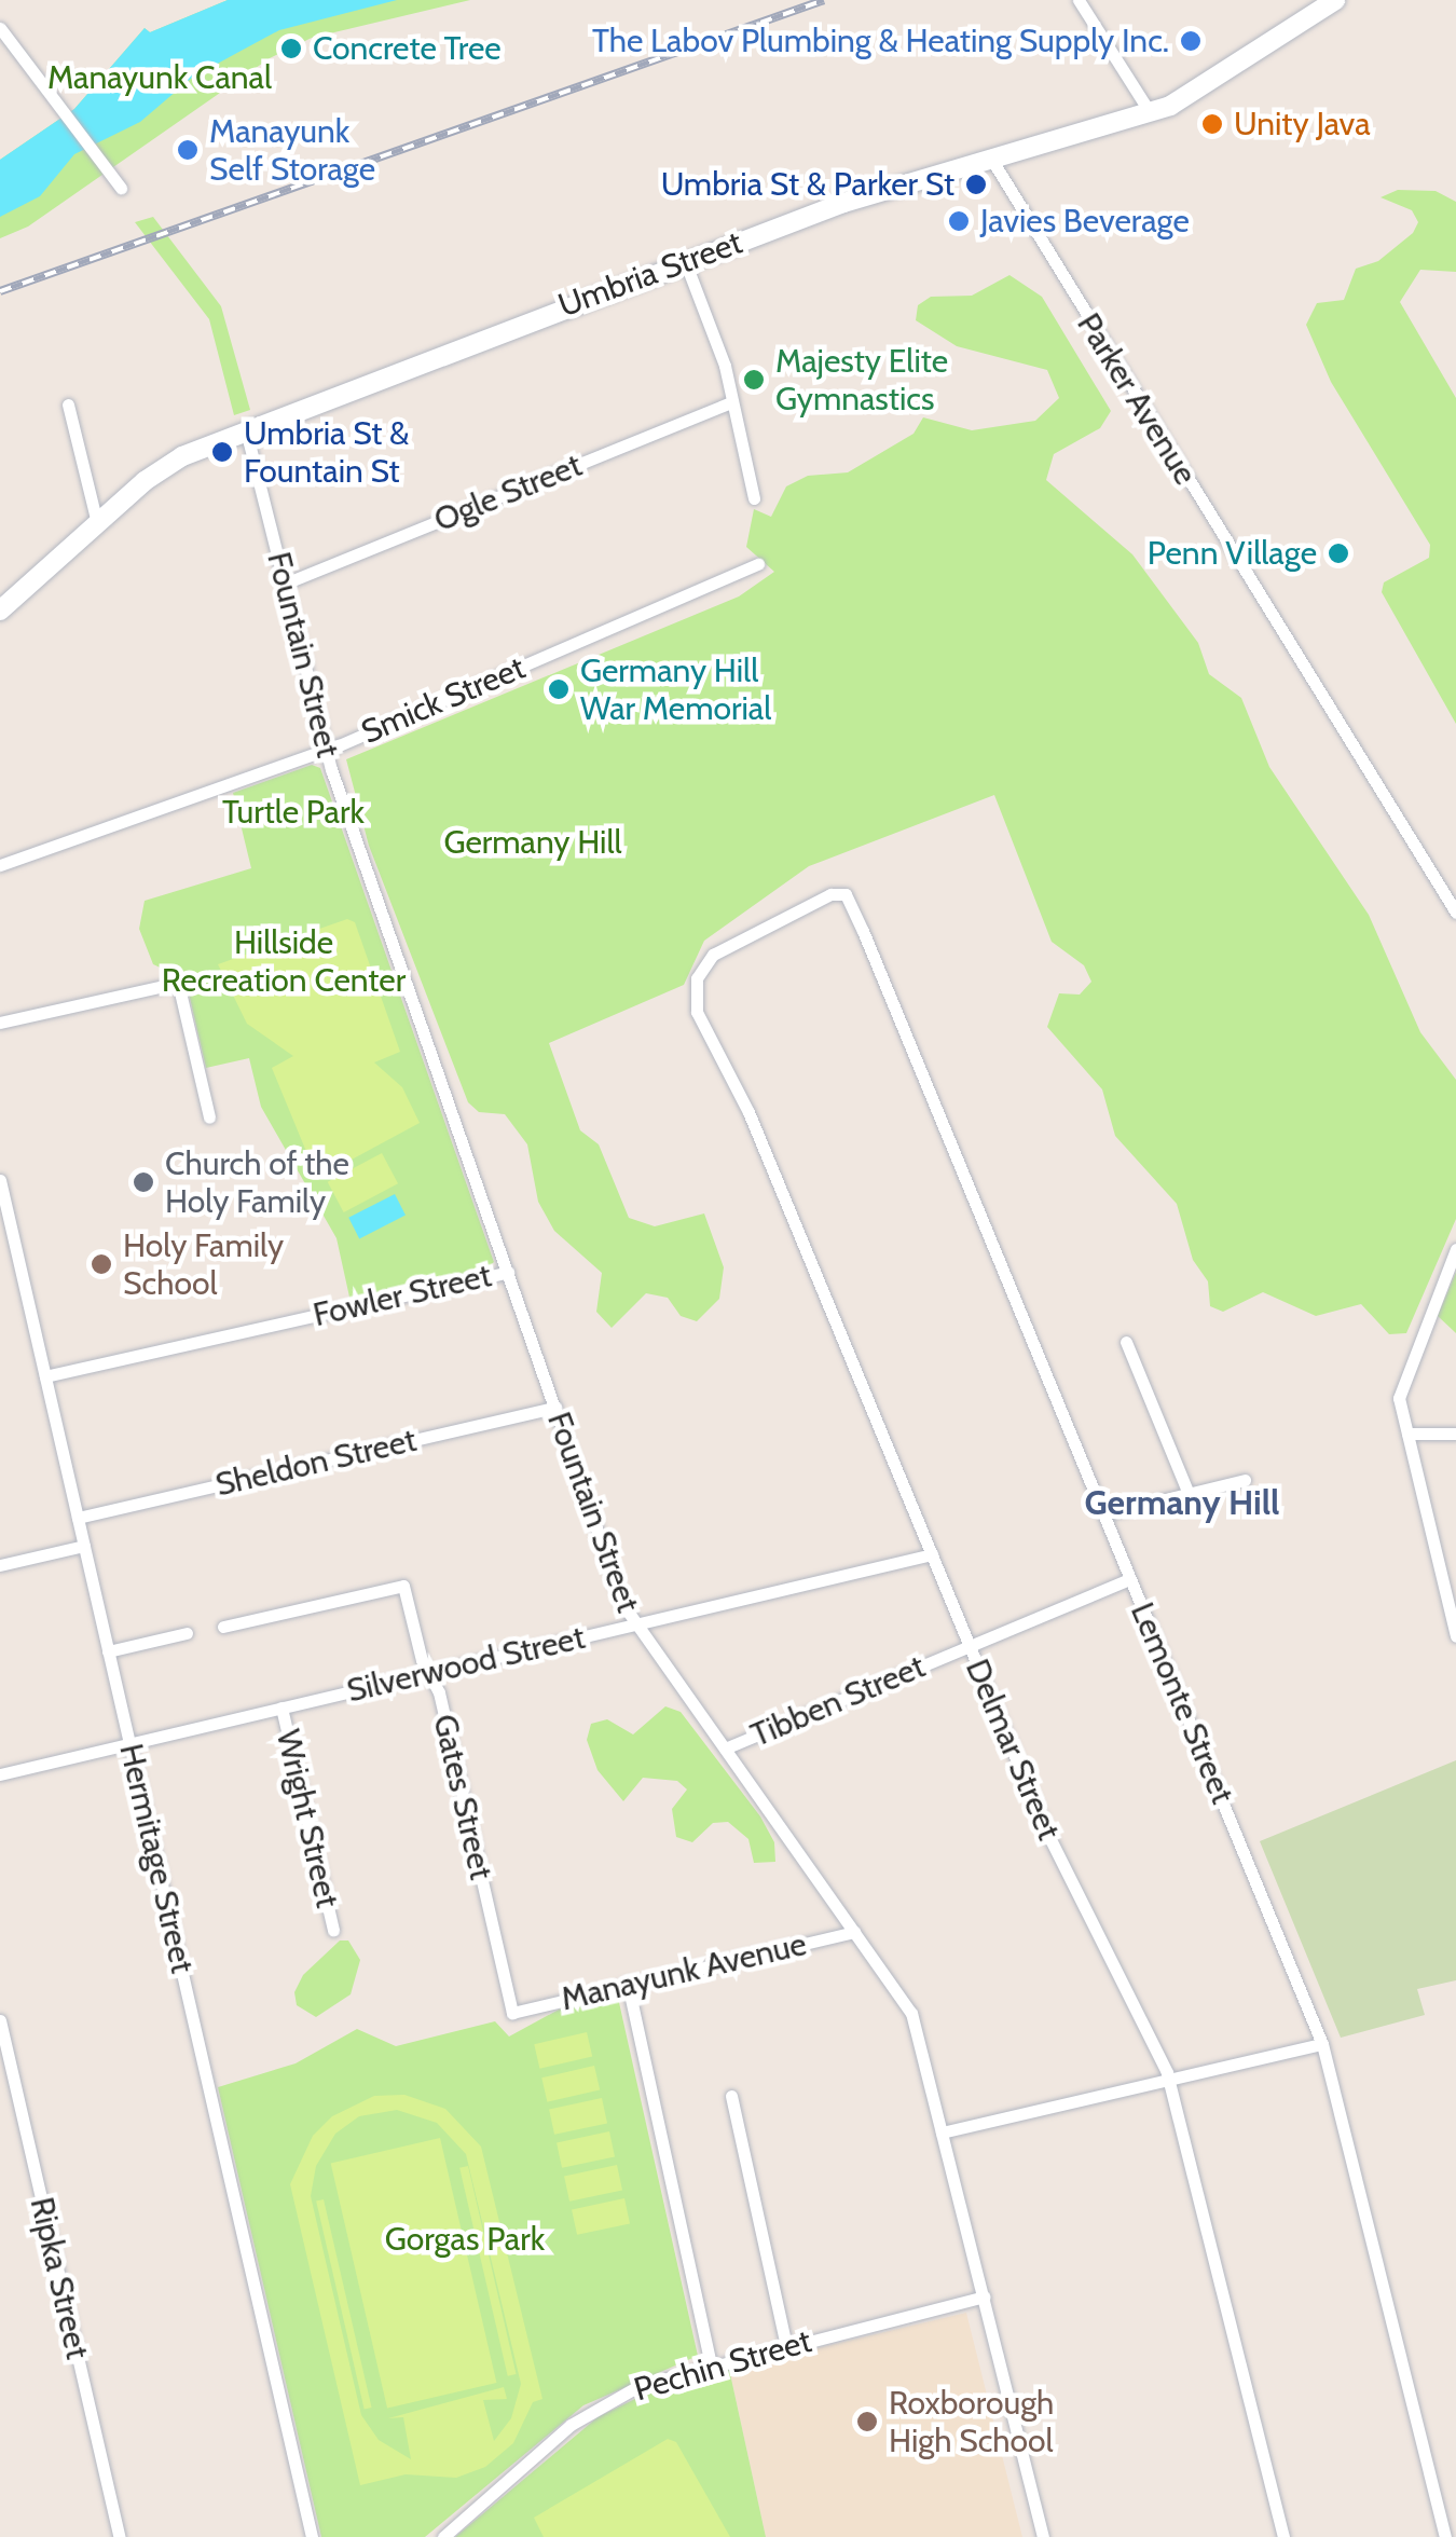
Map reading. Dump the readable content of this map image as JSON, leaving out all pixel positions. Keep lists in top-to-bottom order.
{
  "streets": {
    "main road": ["Umbria Street"],
    "street": [
      "Parker Avenue",
      "Ogle Street",
      "Fountain Street",
      "Smick Street",
      "Fowler Street",
      "Sheldon Street",
      "Silverwood Street",
      "Tibben Street",
      "Lemonte Street",
      "Delmar Street",
      "Gates Street",
      "Wright Street",
      "Hermitage Street",
      "Manayunk Avenue",
      "Ripka Street",
      "Pechin Street"
    ]
  },
  "crossings": [
    ["Umbria Street", "Parker Avenue"],
    ["Umbria Street", "Fountain Street"],
    ["Ogle Street", "Fountain Street"],
    ["Fountain Street", "Smick Street"],
    ["Fountain Street", "Fowler Street"],
    ["Fountain Street", "Sheldon Street"],
    ["Fountain Street", "Silverwood Street"],
    ["Fountain Street", "Tibben Street"],
    ["Fountain Street", "Manayunk Avenue"],
    ["Fountain Street", "Pechin Street"],
    ["Fowler Street", "Hermitage Street"],
    ["Sheldon Street", "Hermitage Street"],
    ["Silverwood Street", "Delmar Street"],
    ["Silverwood Street", "Gates Street"],
    ["Silverwood Street", "Wright Street"],
    ["Silverwood Street", "Hermitage Street"],
    ["Tibben Street", "Lemonte Street"],
    ["Tibben Street", "Delmar Street"],
    ["Lemonte Street", "Delmar Street"],
    ["Gates Street", "Manayunk Avenue"]
  ],
  "districts": ["Germany Hill"],
  "parks": [
    "Manayunk Canal",
    "Turtle Park",
    "Germany Hill",
    "Hillside Recreation Center",
    "Gorgas Park"
  ],
  "places": [
    "The Labov Plumbing & Heating Supply Inc.",
    "Concrete Tree",
    "Unity Java",
    "Manayunk Self Storage",
    "Umbria St & Parker St",
    "Javies Beverage",
    "Majesty Elite Gymnastics",
    "Umbria St & Fountain St",
    "Penn Village",
    "Germany Hill War Memorial",
    "Church of the Holy Family",
    "Holy Family School",
    "Roxborough High School"
  ]
}
